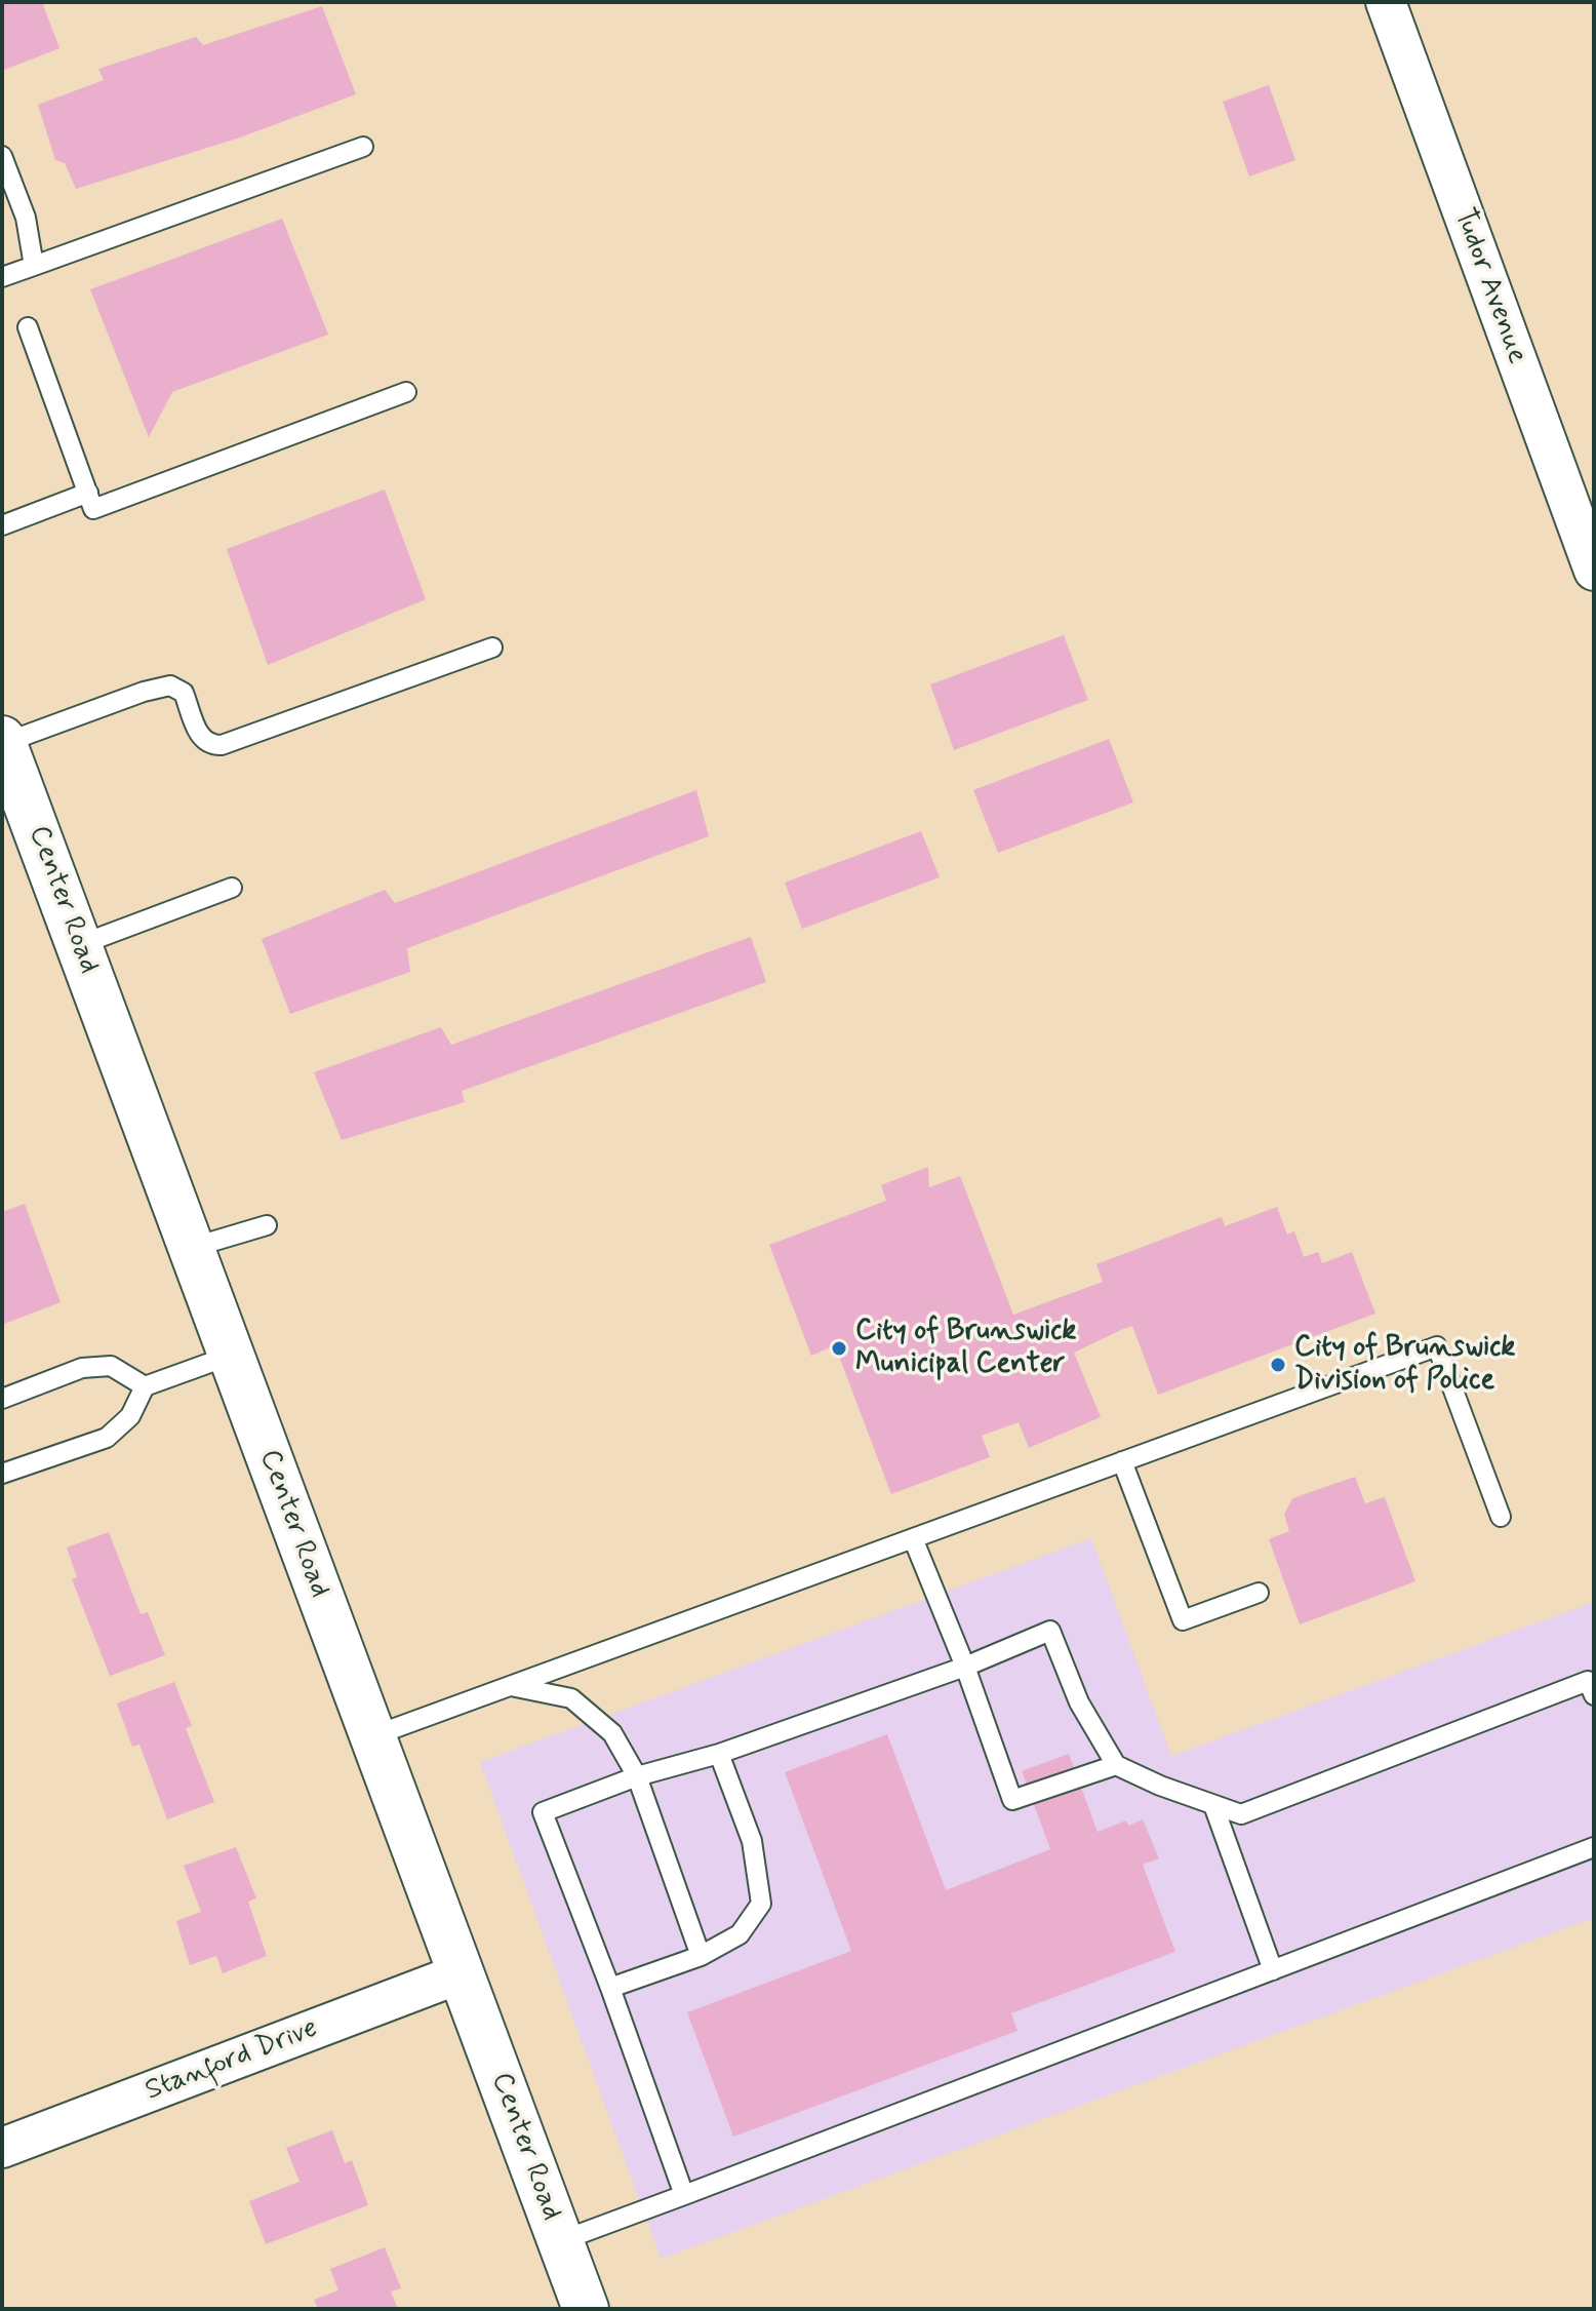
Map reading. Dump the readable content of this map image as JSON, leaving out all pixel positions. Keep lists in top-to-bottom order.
{
  "streets": {
    "main road": ["Center Road"],
    "street": ["Tudor Avenue", "Stanford Drive"]
  },
  "crossings": [
    ["Center Road", "Stanford Drive"]
  ],
  "places": ["City of Brunswick Municipal Center", "City of Brunswick Division of Police"]
}
